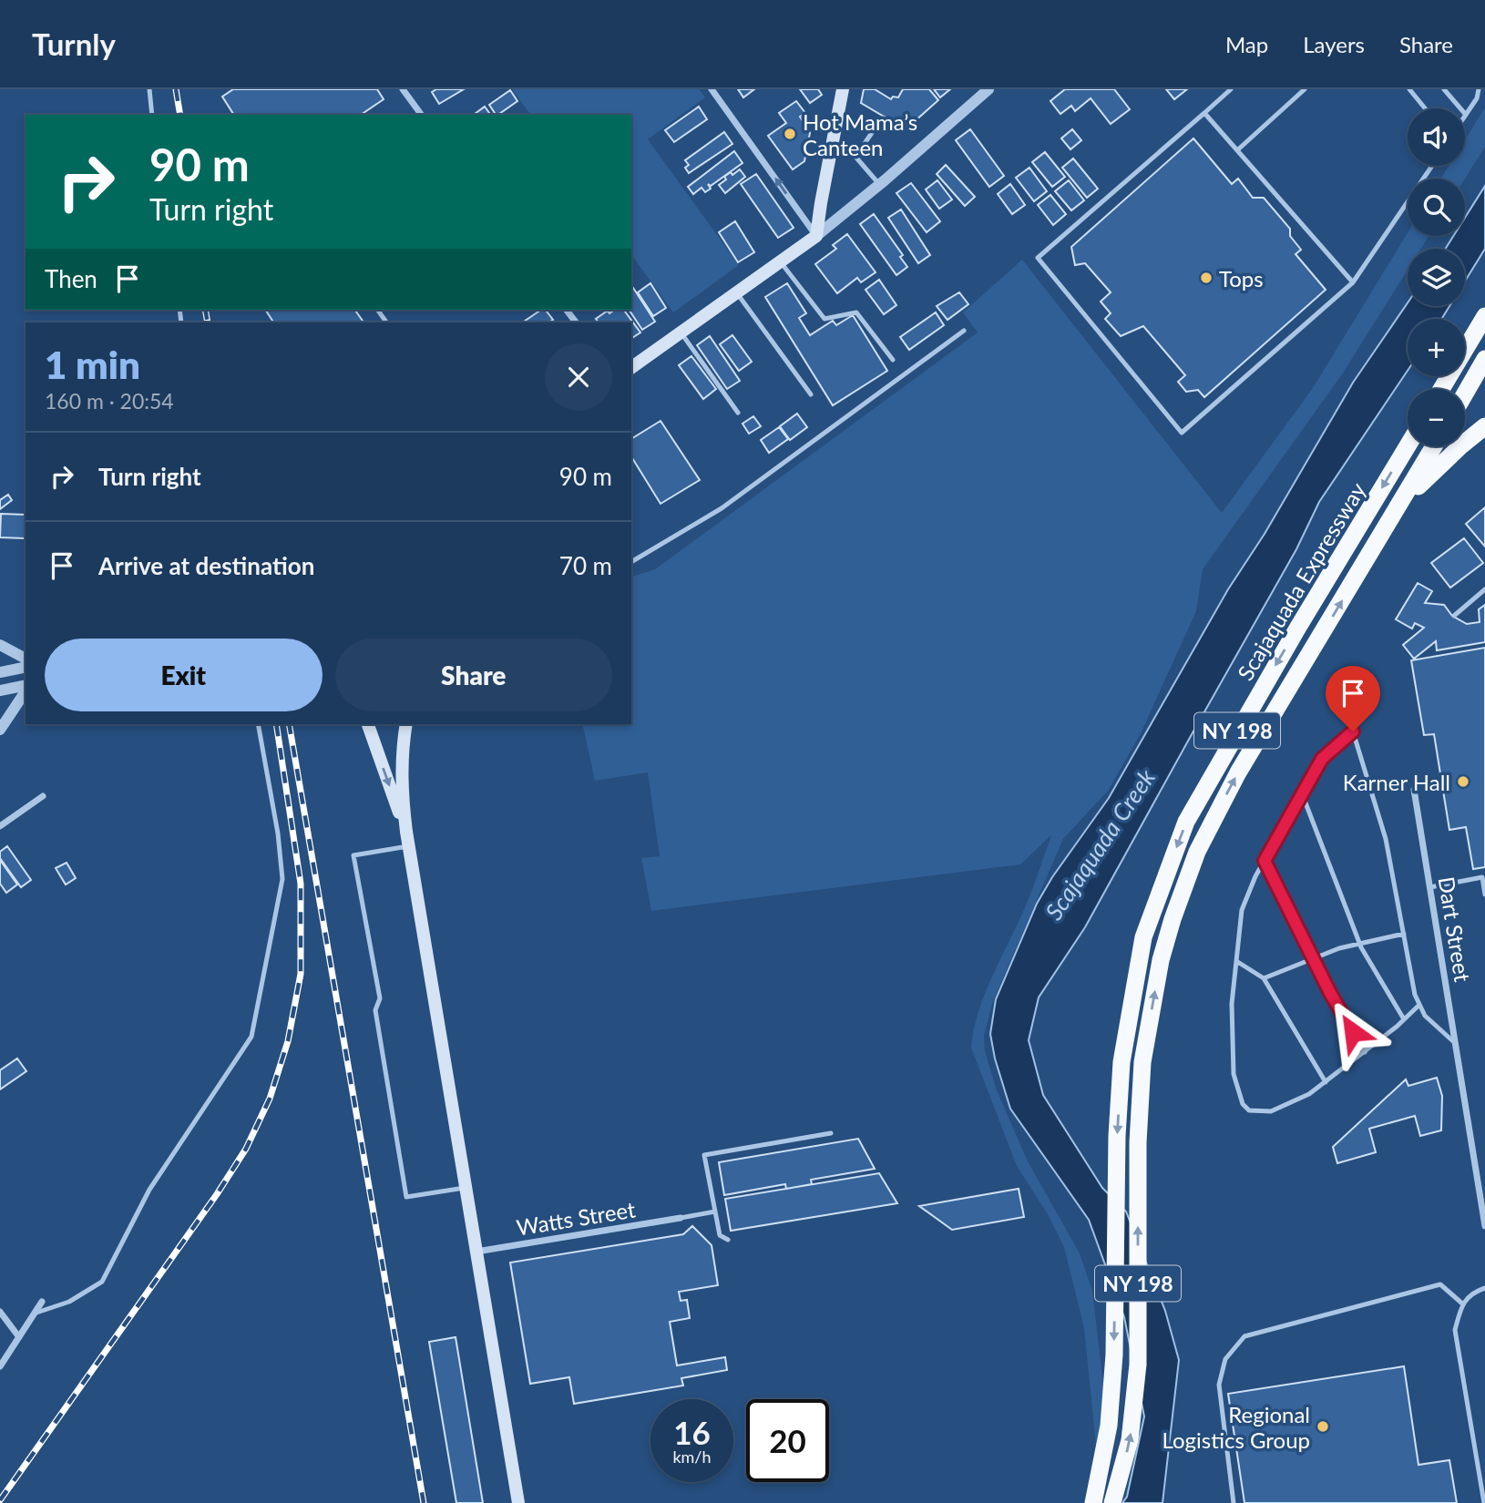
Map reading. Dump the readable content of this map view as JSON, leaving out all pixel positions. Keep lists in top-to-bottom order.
{
  "streets": {
    "highway": ["Scajaquada Expressway", "NY 198"],
    "street": ["Dart Street", "Watts Street"]
  },
  "water": ["Scajaquada Creek"],
  "places": [
    "Hot Mama’s Canteen",
    "Tops",
    "Karner Hall",
    "Regional Logistics Group"
  ],
  "page": {
    "header": "Turnly",
    "nav": ["Map", "Layers", "Share"],
    "map_buttons": ["+", "−"],
    "turn": ["90 m", "Turn right"],
    "then": "Then",
    "heading": ["1 min", "160 m · 20:54"],
    "list": [
      {
        "name": "Turn right",
        "value": "90 m"
      },
      {
        "name": "Arrive at destination",
        "value": "70 m"
      }
    ],
    "buttons": ["Exit", "Share"],
    "speed": "16 km/h",
    "limit": "20"
  }
}
